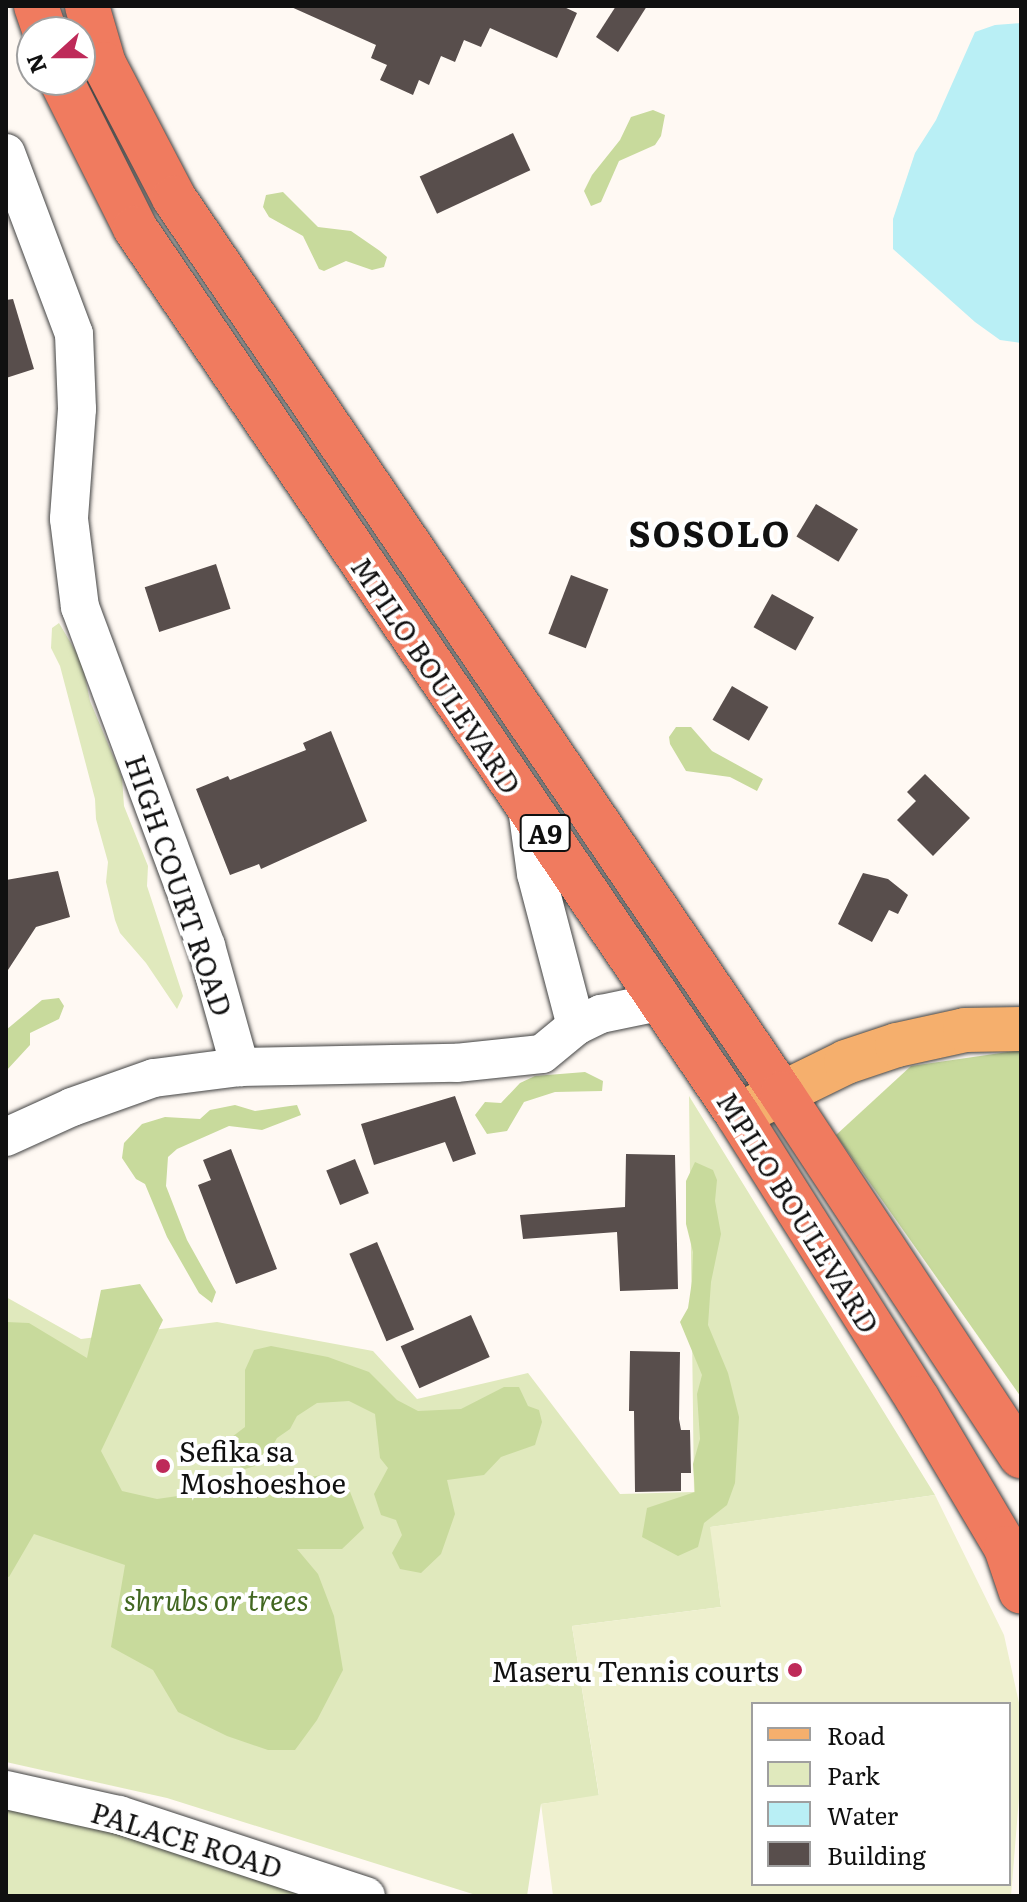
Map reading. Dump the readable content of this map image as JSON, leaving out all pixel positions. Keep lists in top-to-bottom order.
{
  "streets": {
    "highway": ["MPILO BOULEVARD", "A9"],
    "street": ["HIGH COURT ROAD", "PALACE ROAD"]
  },
  "districts": ["SOSOLO"],
  "parks": ["shrubs or trees"],
  "places": ["Sefika sa Moshoeshoe", "Maseru Tennis courts"],
  "legend": [
    "Road",
    "Park",
    "Water",
    "Building"
  ],
  "north": "left"
}
